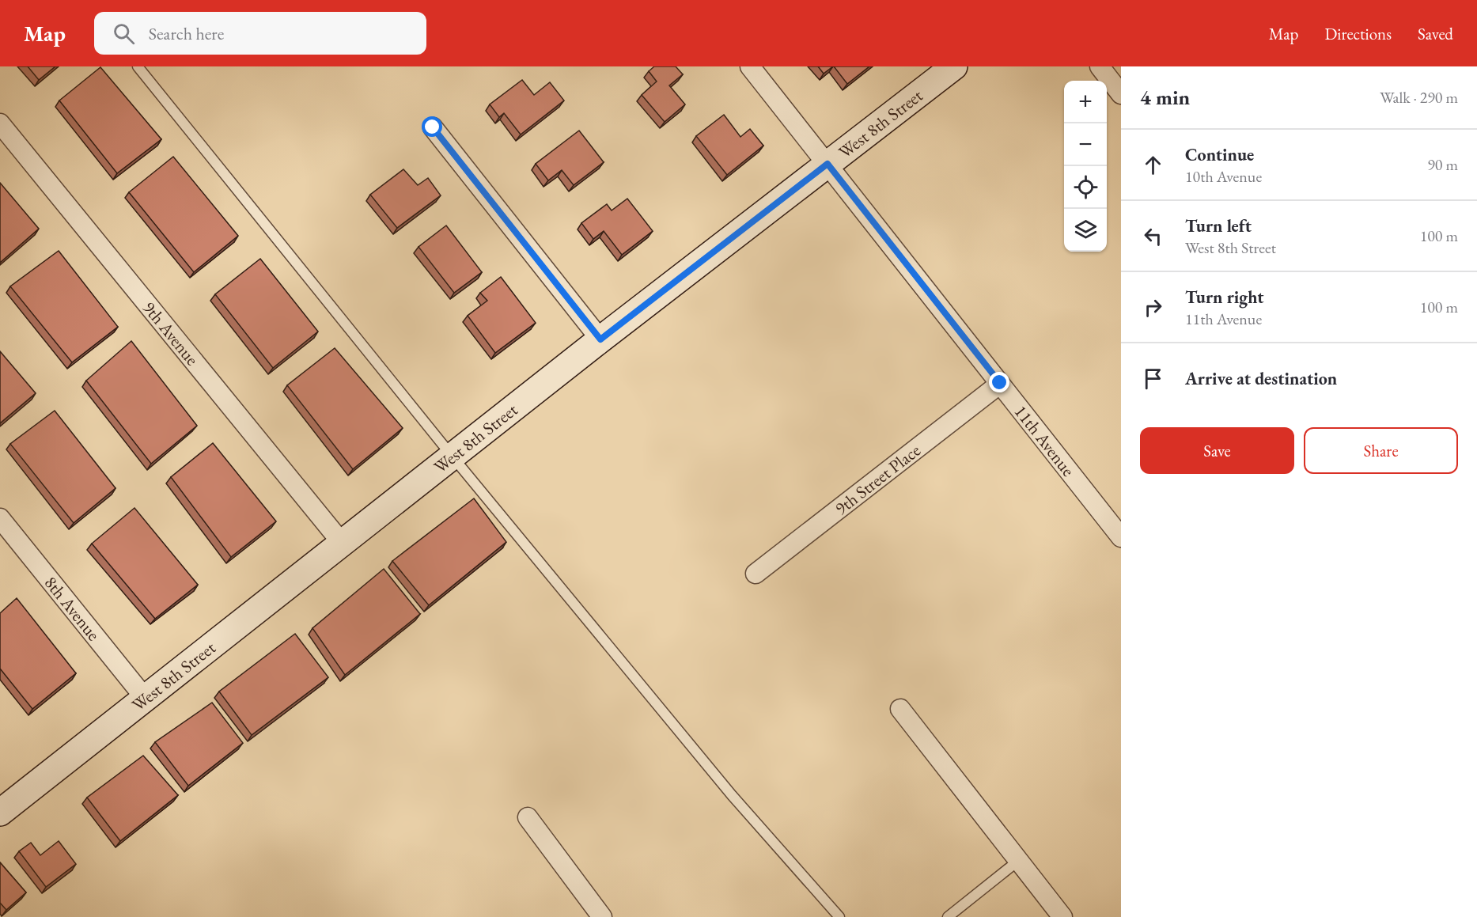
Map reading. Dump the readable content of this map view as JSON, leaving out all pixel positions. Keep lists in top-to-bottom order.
{
  "streets": {
    "street": [
      "West 8th Street",
      "9th Avenue",
      "11th Avenue",
      "9th Street Place",
      "8th Avenue"
    ]
  },
  "crossings": [
    ["West 8th Street", "9th Avenue"],
    ["West 8th Street", "11th Avenue"],
    ["West 8th Street", "8th Avenue"],
    ["11th Avenue", "9th Street Place"]
  ],
  "page": {
    "header": "Map",
    "search": "Search here",
    "nav": ["Map", "Directions", "Saved"],
    "heading": ["4 min", "Walk · 290 m"],
    "map_buttons": ["+", "−"],
    "list": [
      ["Continue", "10th Avenue", "90 m"],
      ["Turn left", "West 8th Street", "100 m"],
      ["Turn right", "11th Avenue", "100 m"],
      "Arrive at destination"
    ],
    "buttons": ["Save", "Share"]
  }
}
